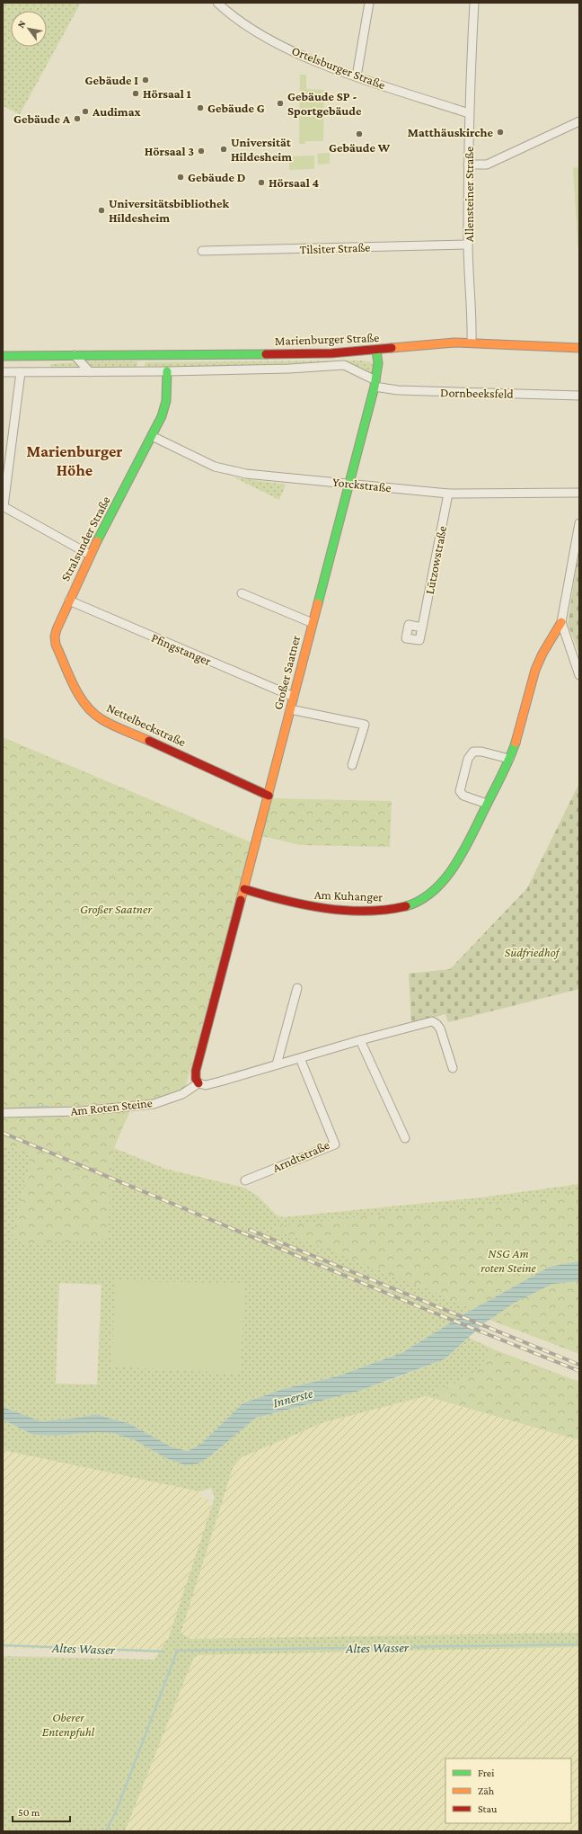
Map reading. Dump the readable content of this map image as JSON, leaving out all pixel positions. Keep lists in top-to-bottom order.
{
  "streets": {
    "street": [
      "Ortelsburger Straße",
      "Allensteiner Straße",
      "Tilsiter Straße",
      "Marienburger Straße",
      "Dornbeeksfeld",
      "Yorckstraße",
      "Stralsunder Straße",
      "Lützowstraße",
      "Pfingstanger",
      "Großer Saatner",
      "Nettelbeckstraße",
      "Am Kuhanger",
      "Am Roten Steine",
      "Arndtstraße"
    ]
  },
  "crossings": [
    ["Ortelsburger Straße", "Allensteiner Straße"],
    ["Allensteiner Straße", "Tilsiter Straße"],
    ["Allensteiner Straße", "Marienburger Straße"],
    ["Marienburger Straße", "Großer Saatner"],
    ["Dornbeeksfeld", "Großer Saatner"],
    ["Yorckstraße", "Stralsunder Straße"],
    ["Yorckstraße", "Lützowstraße"],
    ["Yorckstraße", "Großer Saatner"],
    ["Stralsunder Straße", "Pfingstanger"],
    ["Stralsunder Straße", "Nettelbeckstraße"],
    ["Pfingstanger", "Großer Saatner"],
    ["Großer Saatner", "Nettelbeckstraße"],
    ["Großer Saatner", "Am Kuhanger"],
    ["Großer Saatner", "Am Roten Steine"],
    ["Am Roten Steine", "Arndtstraße"]
  ],
  "districts": ["Marienburger Höhe"],
  "water": ["Innerste", "Altes Wasser"],
  "parks": [
    "Großer Saatner",
    "Südfriedhof",
    "NSG Am roten Steine",
    "Oberer Entenpfuhl"
  ],
  "places": [
    "Gebäude I",
    "Hörsaal 1",
    "Gebäude SP - Sportgebäude",
    "Gebäude G",
    "Audimax",
    "Gebäude A",
    "Matthäuskirche",
    "Gebäude W",
    "Universität Hildesheim",
    "Hörsaal 3",
    "Gebäude D",
    "Hörsaal 4",
    "Universitätsbibliothek Hildesheim"
  ],
  "legend": ["Frei", "Zäh", "Stau"],
  "scale_bar": "50 m",
  "north": "top left"
}
